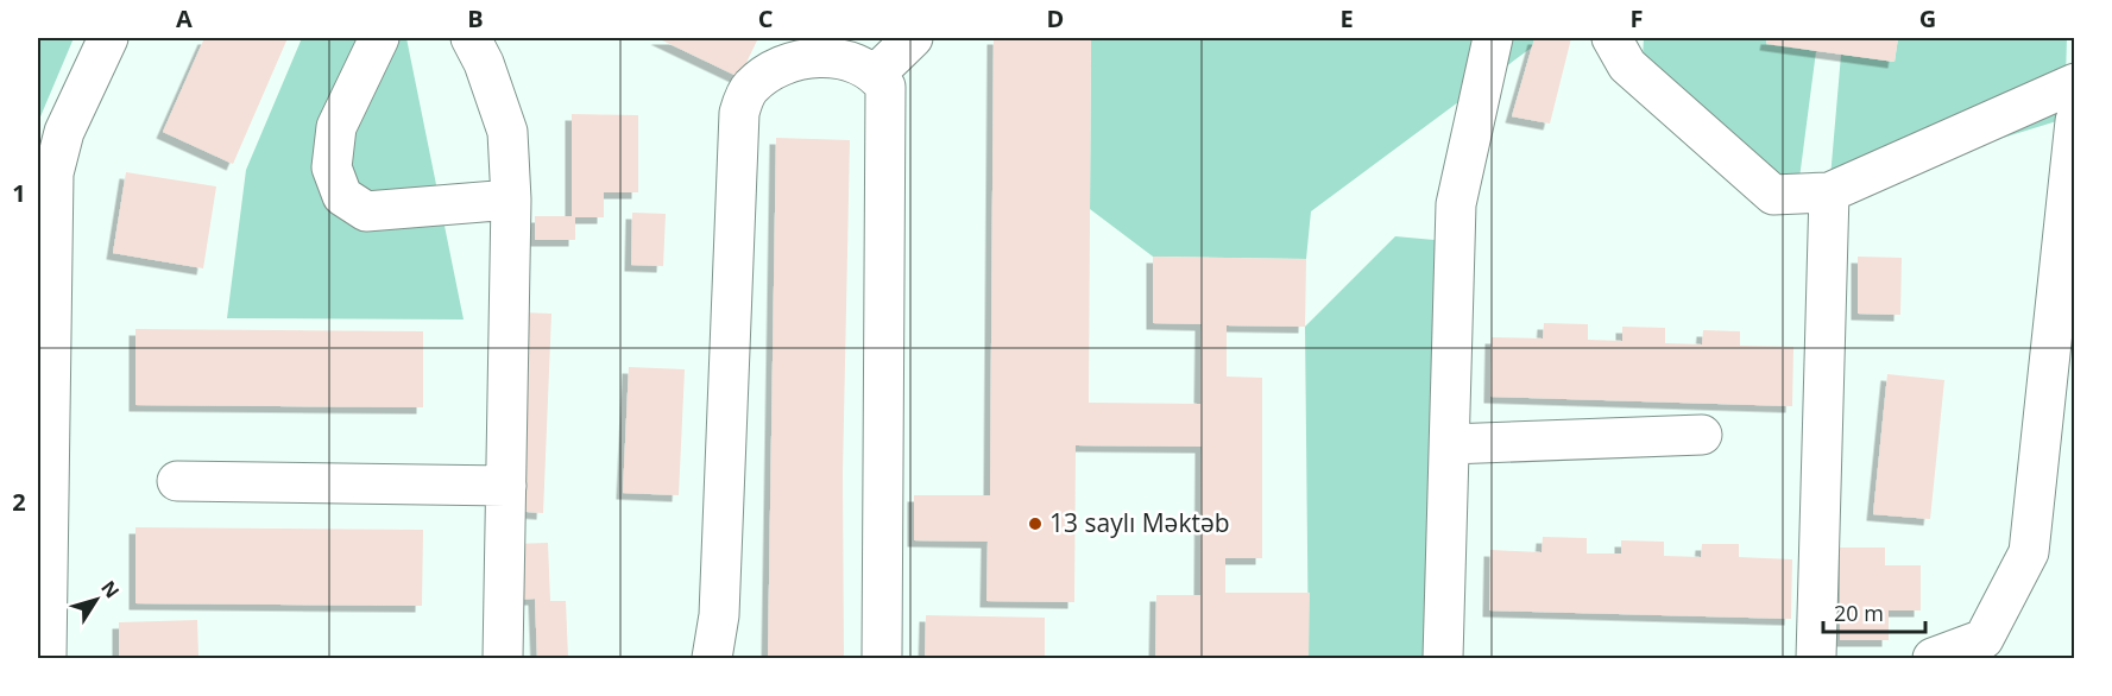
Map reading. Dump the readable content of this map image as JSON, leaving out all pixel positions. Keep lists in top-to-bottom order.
{
  "places": ["13 saylı Məktəb"],
  "scale_bar": "20 m",
  "north": "top right",
  "grid": {
    "columns": [
      "A",
      "B",
      "C",
      "D",
      "E",
      "F",
      "G"
    ],
    "rows": ["1", "2"]
  }
}
